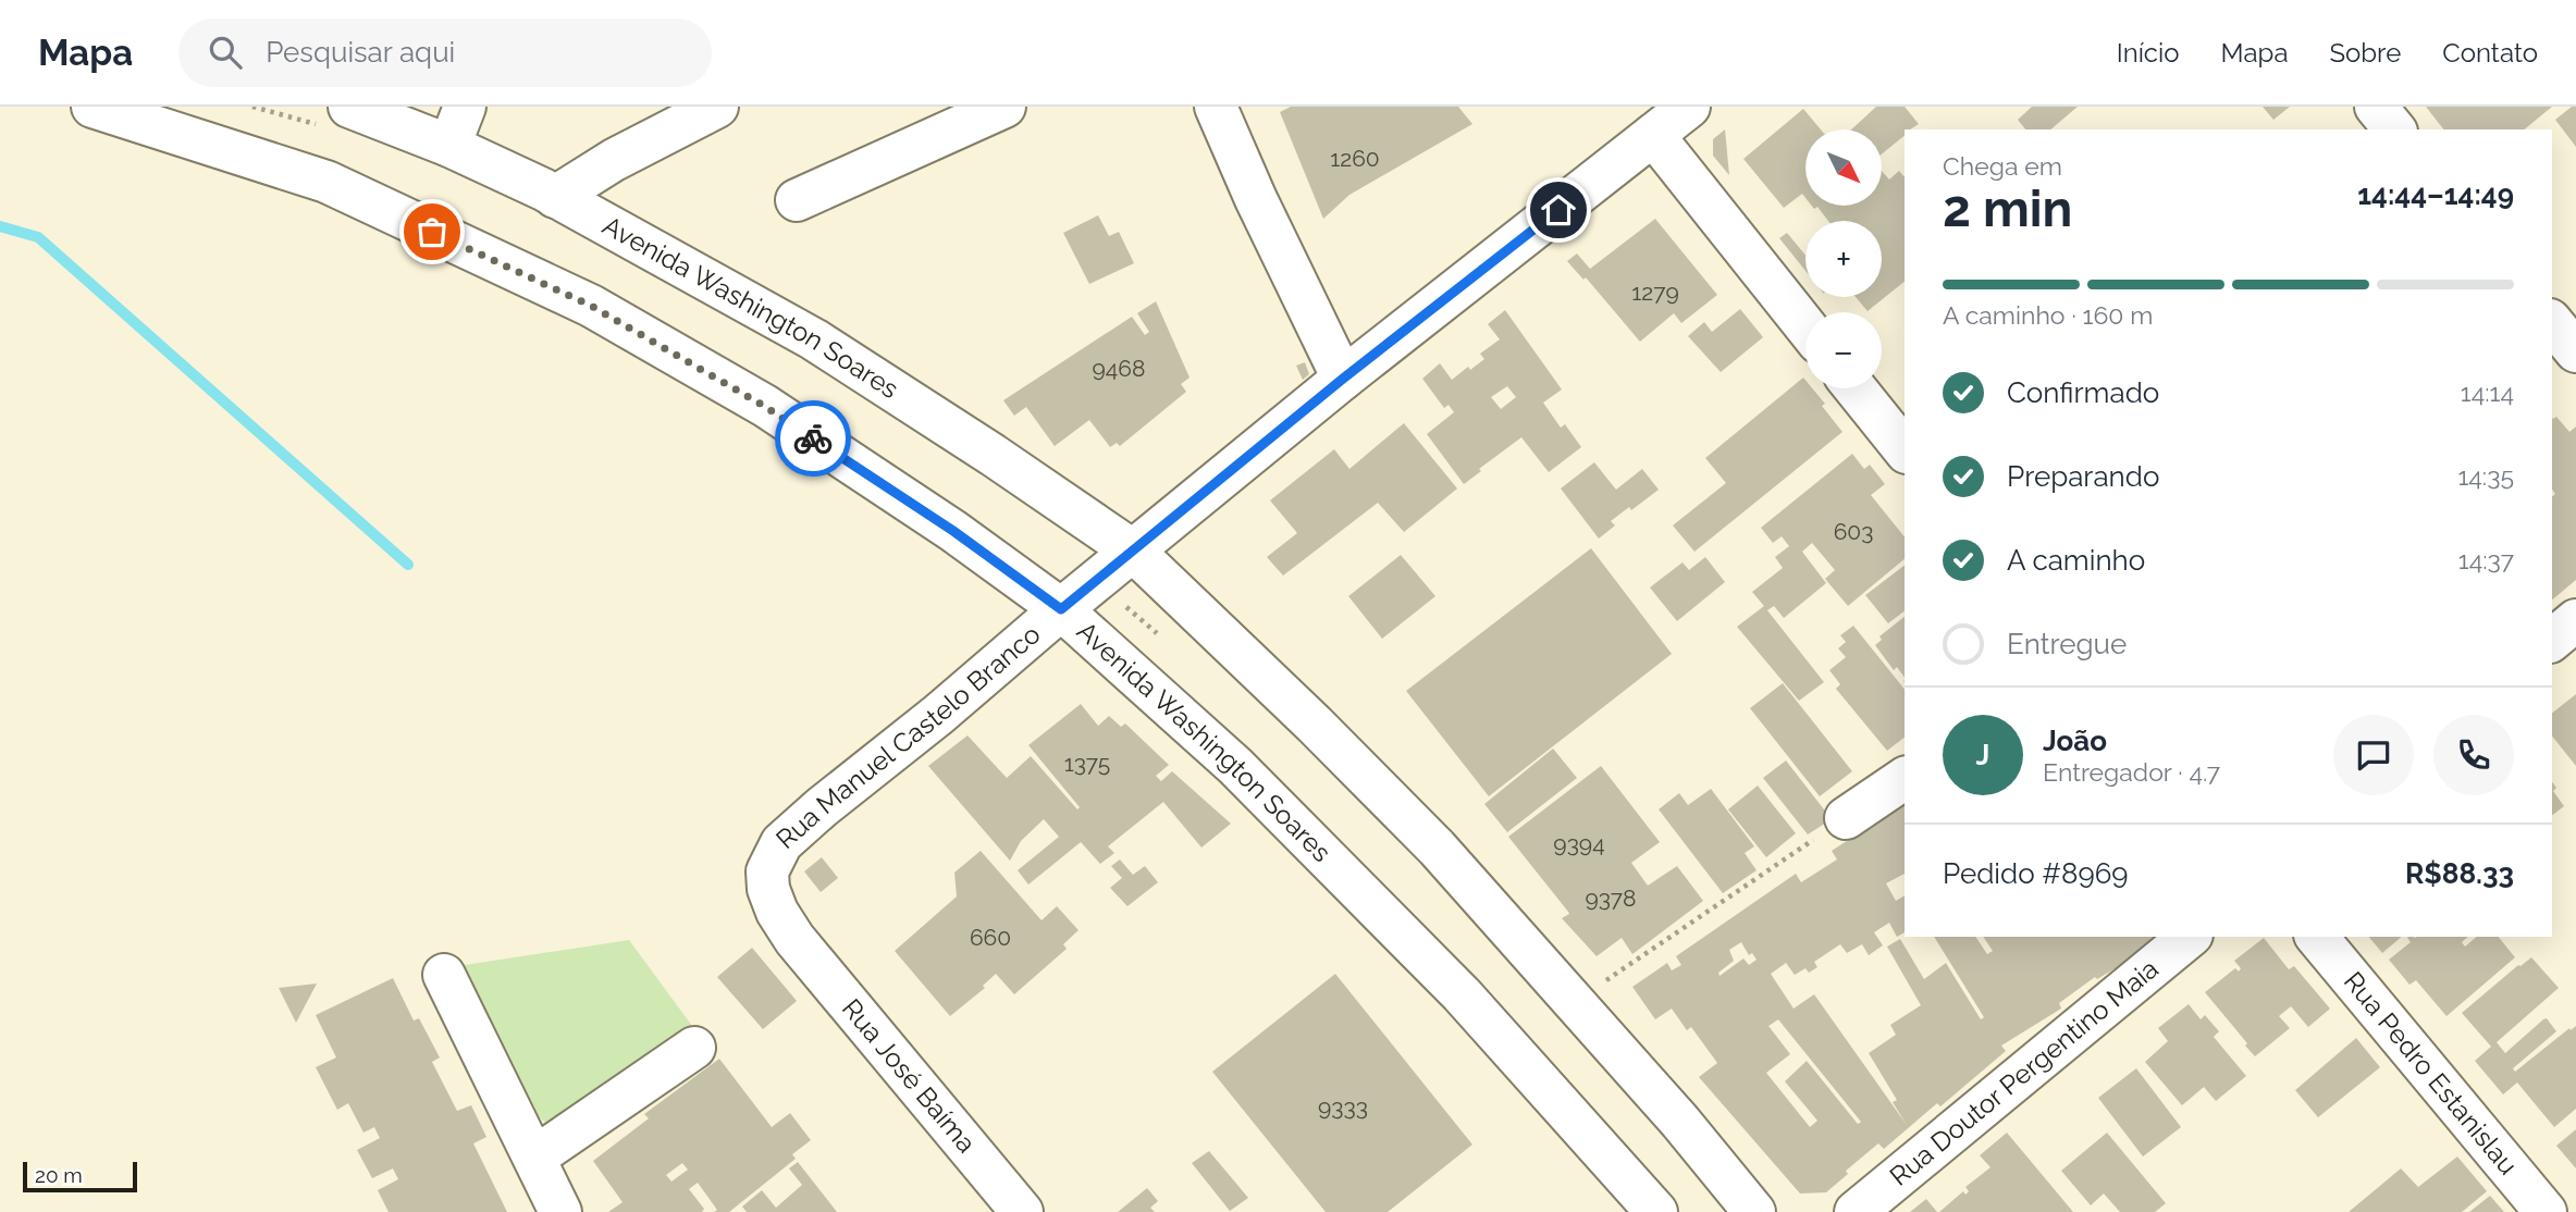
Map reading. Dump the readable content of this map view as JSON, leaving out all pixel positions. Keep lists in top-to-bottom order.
{
  "streets": {
    "main road": [
      "Avenida Washington Soares",
      "Rua Manuel Castelo Branco",
      "Rua Doutor Pergentino Maia",
      "Rua Pedro Estanislau",
      "Rua José Baíma"
    ]
  },
  "crossings": [
    ["Avenida Washington Soares", "Rua Manuel Castelo Branco"],
    ["Rua Manuel Castelo Branco", "Rua José Baíma"]
  ],
  "house_numbers": [
    "1260",
    "1279",
    "9468",
    "603",
    "1375",
    "9394",
    "9378",
    "660",
    "9333"
  ],
  "scale_bar": "20 m",
  "north": "bottom right",
  "page": {
    "header": "Mapa",
    "search": "Pesquisar aqui",
    "nav": [
      "Início",
      "Mapa",
      "Sobre",
      "Contato"
    ],
    "map_buttons": ["+", "−"],
    "heading": ["2 min", "Chega em", "14:44–14:49"],
    "panel": [
      "João",
      "Entregador · 4.7",
      "Pedido #8969",
      "R$88.33"
    ],
    "bar": "A caminho · 160 m",
    "list": [
      ["Confirmado", "14:14"],
      ["Preparando", "14:35"],
      ["A caminho", "14:37"],
      "Entregue"
    ],
    "round": "J",
    "scale": "20 m"
  }
}
